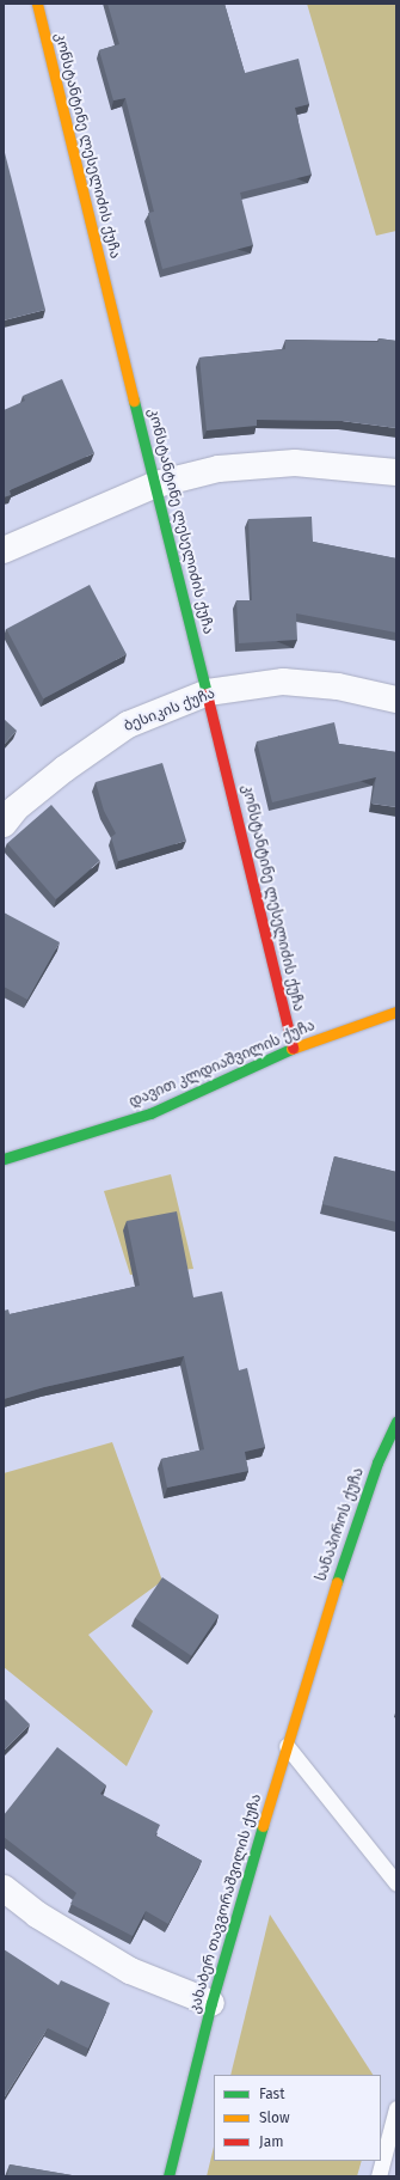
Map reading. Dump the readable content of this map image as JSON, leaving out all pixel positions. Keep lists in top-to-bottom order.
{
  "streets": {
    "street": [
      "კონსტანტინე ლესელიძის ქუჩა",
      "ბესიკის ქუჩა",
      "დავით კლდიაშვილის ქუჩა",
      "სანაპიროს ქუჩა",
      "კახაბერ თავგორაშვილის ქუჩა"
    ]
  },
  "crossings": [
    ["კონსტანტინე ლესელიძის ქუჩა", "ბესიკის ქუჩა"],
    ["კონსტანტინე ლესელიძის ქუჩა", "დავით კლდიაშვილის ქუჩა"],
    ["სანაპიროს ქუჩა", "კახაბერ თავგორაშვილის ქუჩა"]
  ],
  "legend": ["Fast", "Slow", "Jam"]
}
